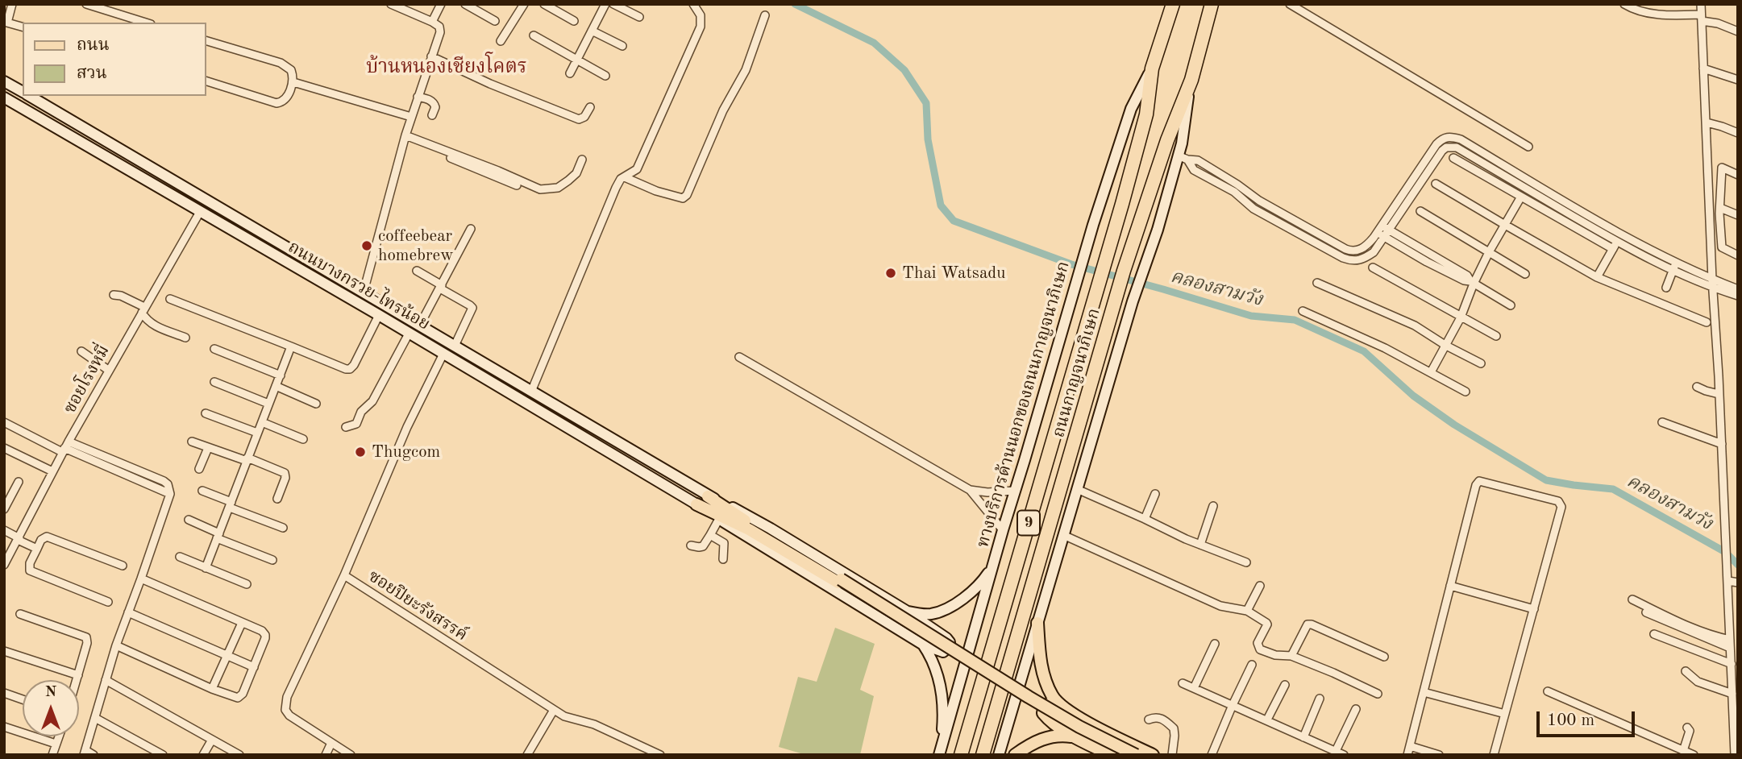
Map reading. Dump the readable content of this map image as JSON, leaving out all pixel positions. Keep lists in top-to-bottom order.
{
  "streets": {
    "highway": ["ถนนกาญจนาภิเษก", "9"],
    "main road": ["ถนนบางกรวย-ไทรน้อย", "ทางบริการด้านนอกของถนนกาญจนาภิเษก"],
    "street": ["ซอยโรงหมี่", "ซอยปิยะรังสรรค์"]
  },
  "crossings": [
    ["ถนนบางกรวย-ไทรน้อย", "ซอยโรงหมี่"],
    ["ถนนบางกรวย-ไทรน้อย", "ซอยปิยะรังสรรค์"],
    ["ถนนกาญจนาภิเษก", "ทางบริการด้านนอกของถนนกาญจนาภิเษก"]
  ],
  "districts": ["บ้านหนองเชียงโคตร"],
  "water": ["คลองสามวัง"],
  "places": ["coffeebear homebrew", "Thai Watsadu", "Thugcom"],
  "legend": ["ถนน", "สวน"],
  "scale_bar": "100 m",
  "north": "top"
}
